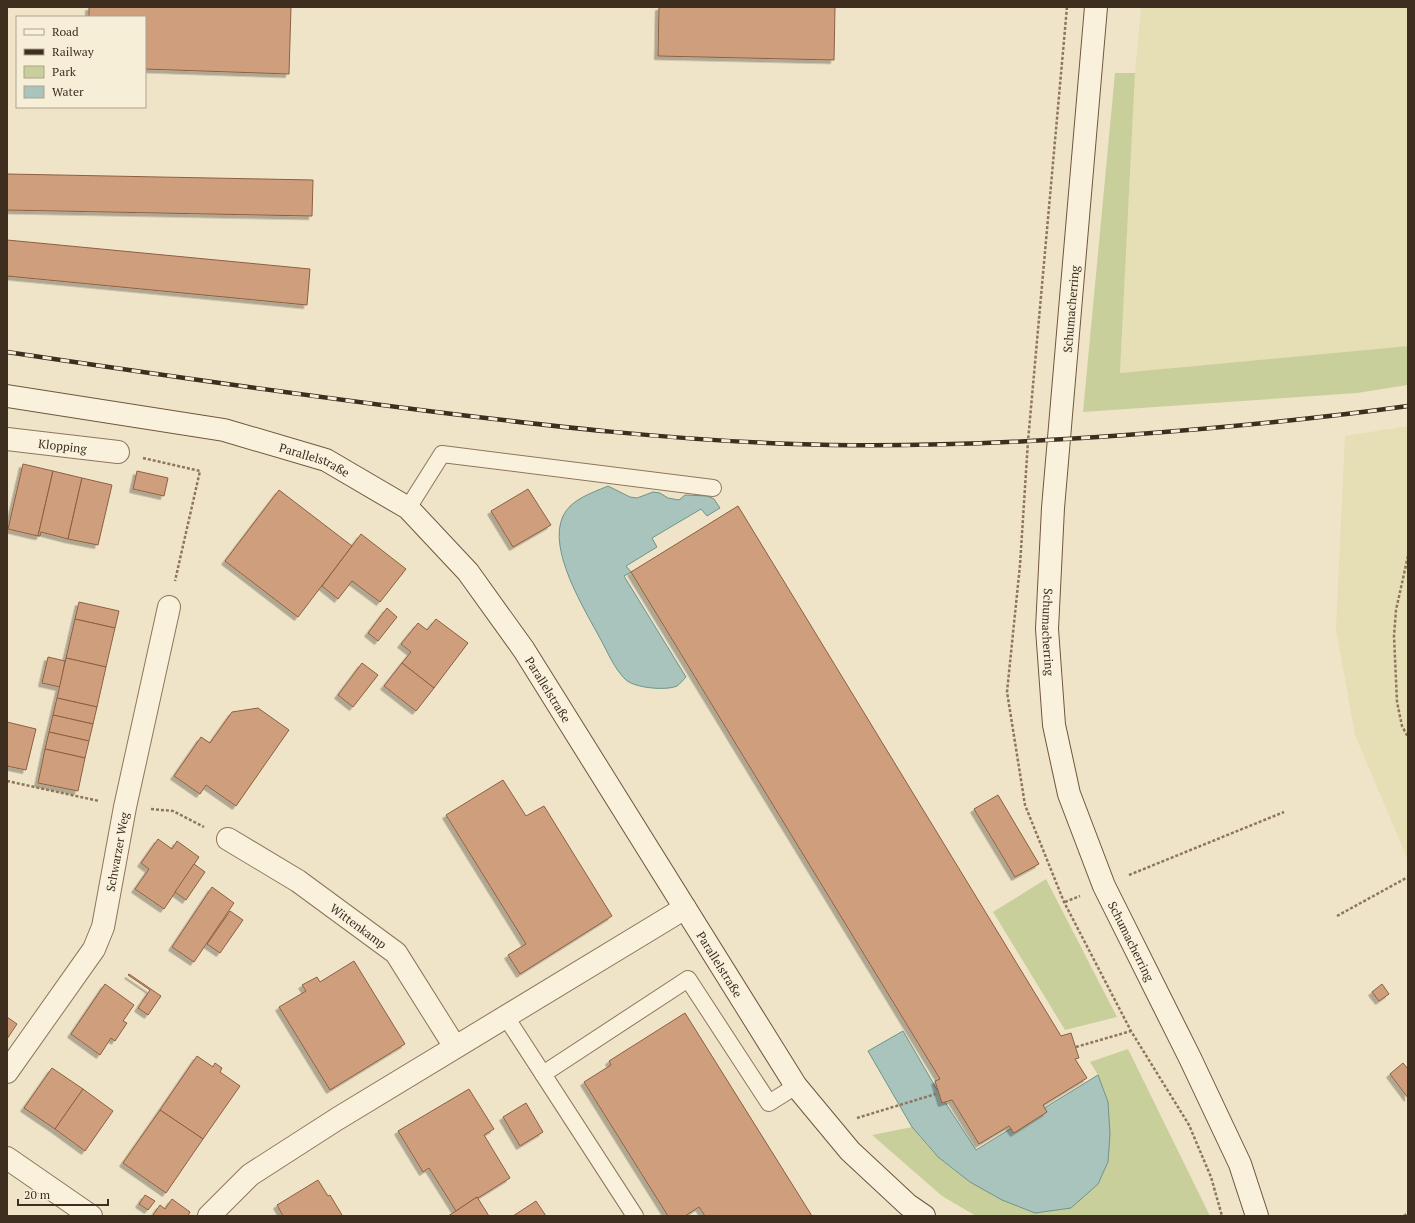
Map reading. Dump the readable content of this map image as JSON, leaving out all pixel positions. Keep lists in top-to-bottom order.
{
  "streets": {
    "main road": [
      "Schumacherring",
      "Klopping",
      "Parallelstraße",
      "Schwarzer Weg",
      "Wittenkamp"
    ]
  },
  "legend": [
    "Road",
    "Railway",
    "Park",
    "Water"
  ],
  "scale_bar": "20 m"
}
